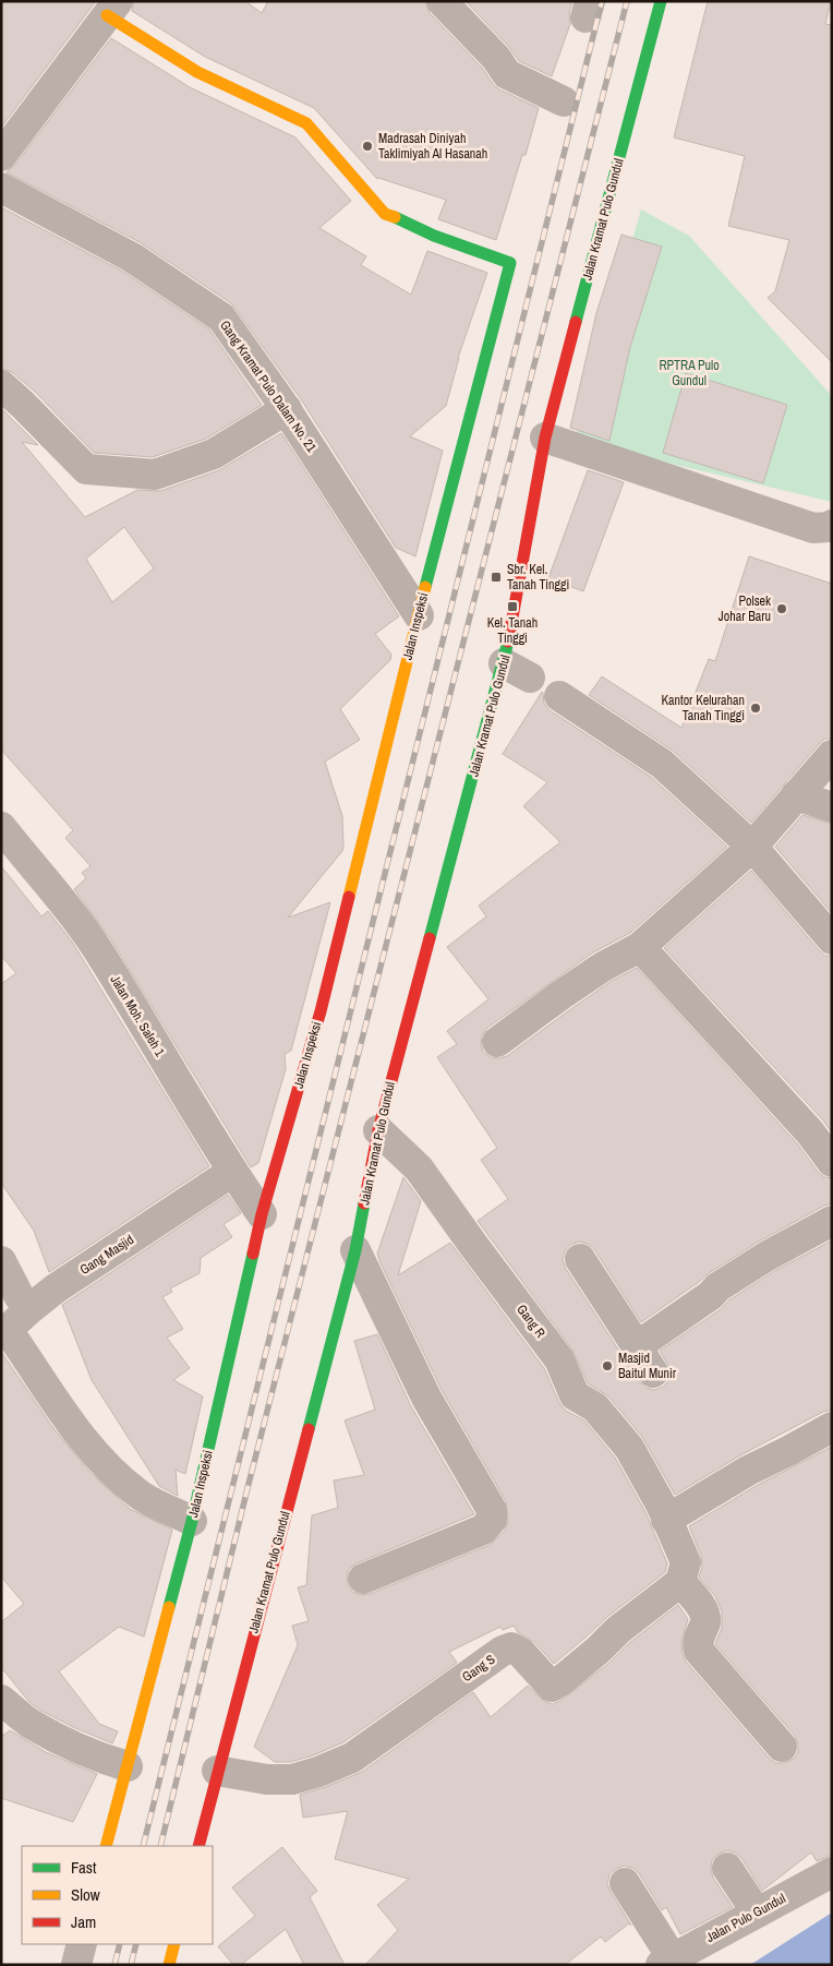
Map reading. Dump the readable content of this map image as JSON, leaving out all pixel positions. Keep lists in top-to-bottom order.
{
  "streets": {
    "street": [
      "Jalan Kramat Pulo Gundul",
      "Gang Kramat Pulo Dalam No. 21",
      "Jalan Inspeksi",
      "Jalan Moh. Saleh 1",
      "Gang Masjid",
      "Gang R",
      "Gang S",
      "Jalan Pulo Gundul"
    ]
  },
  "crossings": [
    ["Jalan Kramat Pulo Gundul", "Gang R"],
    ["Jalan Kramat Pulo Gundul", "Gang S"],
    ["Gang Kramat Pulo Dalam No. 21", "Jalan Inspeksi"],
    ["Jalan Inspeksi", "Jalan Moh. Saleh 1"],
    ["Jalan Moh. Saleh 1", "Gang Masjid"]
  ],
  "parks": ["RPTRA Pulo Gundul"],
  "places": {
    "other": [
      "Madrasah Diniyah Taklimiyah Al Hasanah",
      "Polsek Johar Baru",
      "Kantor Kelurahan Tanah Tinggi",
      "Masjid Baitul Munir"
    ],
    "transit": ["Sbr. Kel. Tanah Tinggi", "Kel. Tanah Tinggi"]
  },
  "legend": ["Fast", "Slow", "Jam"]
}
